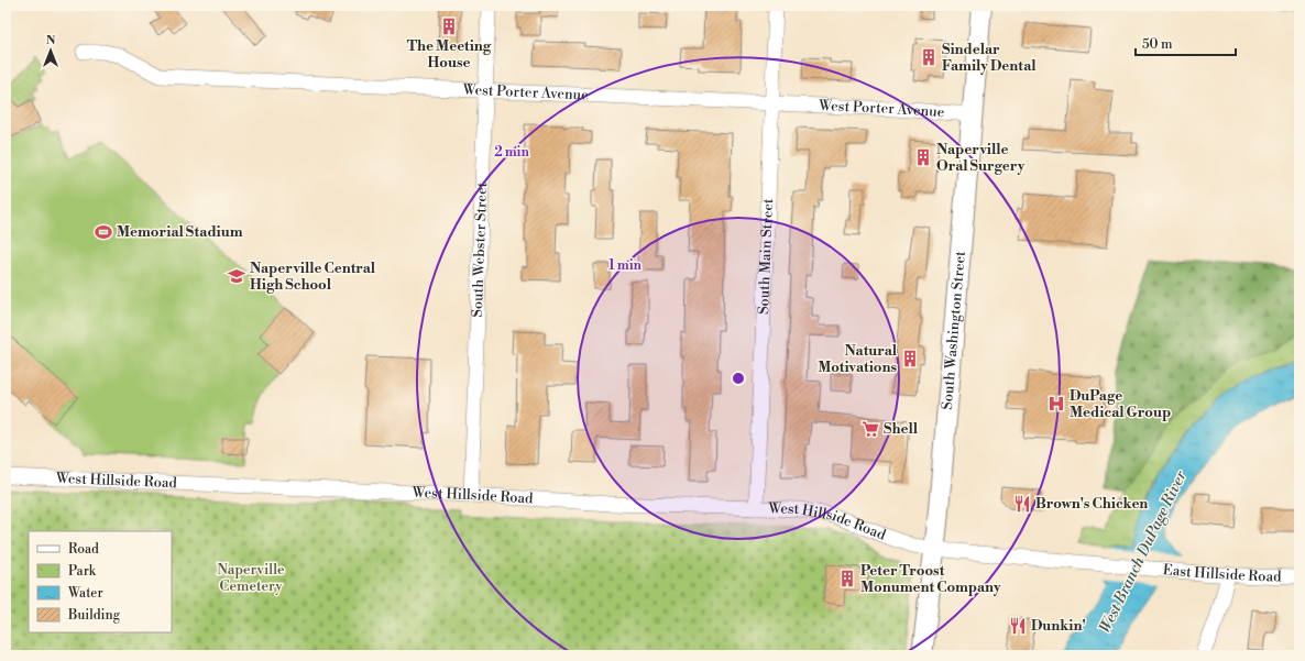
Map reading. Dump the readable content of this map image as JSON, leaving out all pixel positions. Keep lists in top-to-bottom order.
{
  "streets": {
    "main road": ["South Washington Street"],
    "street": [
      "West Porter Avenue",
      "South Webster Street",
      "South Main Street",
      "West Hillside Road",
      "East Hillside Road"
    ]
  },
  "crossings": [
    ["West Porter Avenue", "South Webster Street"],
    ["West Porter Avenue", "South Main Street"],
    ["West Porter Avenue", "South Washington Street"],
    ["South Webster Street", "West Hillside Road"],
    ["South Main Street", "West Hillside Road"],
    ["South Washington Street", "West Hillside Road"],
    ["South Washington Street", "East Hillside Road"],
    ["West Hillside Road", "East Hillside Road"]
  ],
  "water": ["West Branch DuPage River"],
  "parks": ["Naperville Cemetery"],
  "places": {
    "building": [
      "The Meeting House",
      "Sindelar Family Dental",
      "Naperville Oral Surgery",
      "Natural Motivations",
      "Peter Troost Monument Company"
    ],
    "sports": ["Memorial Stadium"],
    "school or university": ["Naperville Central High School"],
    "hospital": ["DuPage Medical Group"],
    "supermarket": ["Shell"],
    "restaurant": ["Brown's Chicken", "Dunkin'"]
  },
  "legend": [
    "Road",
    "Park",
    "Water",
    "Building"
  ],
  "scale_bar": "50 m",
  "north": "top",
  "rings": ["2 min", "1 min"]
}
